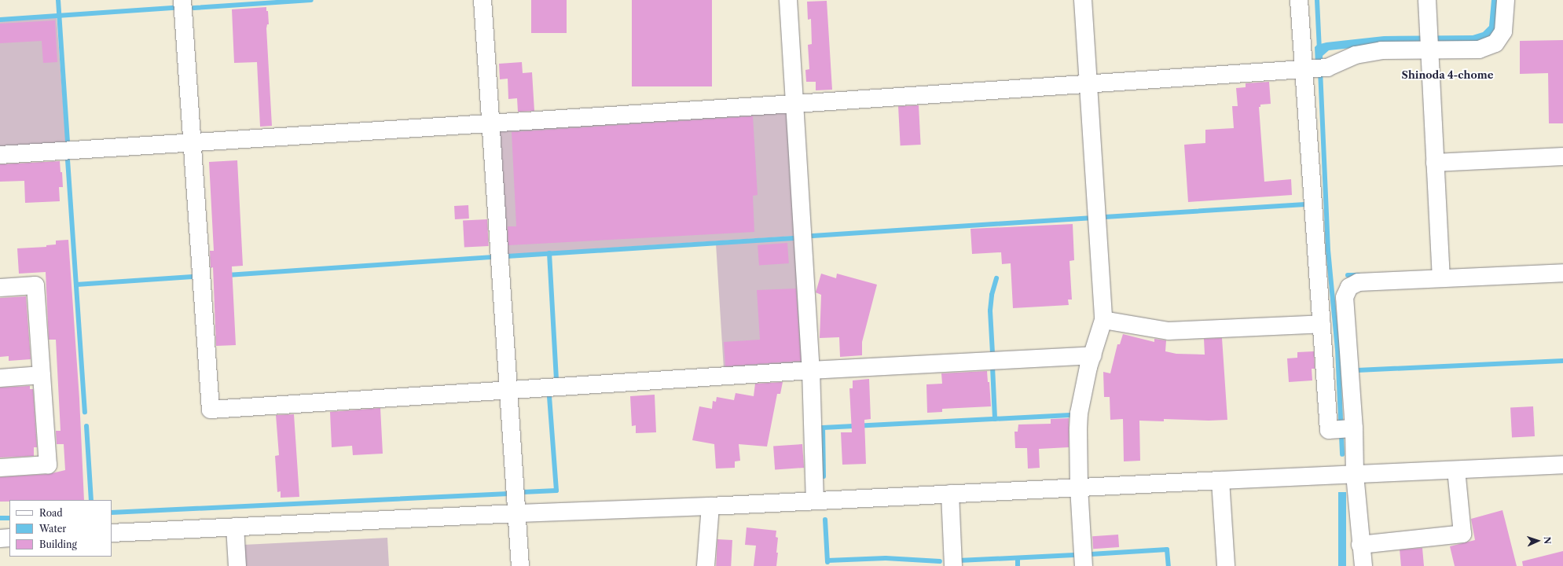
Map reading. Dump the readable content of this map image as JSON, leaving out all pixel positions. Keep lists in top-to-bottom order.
{
  "districts": ["Shinoda 4-chome"],
  "legend": ["Road", "Water", "Building"],
  "north": "right"
}
